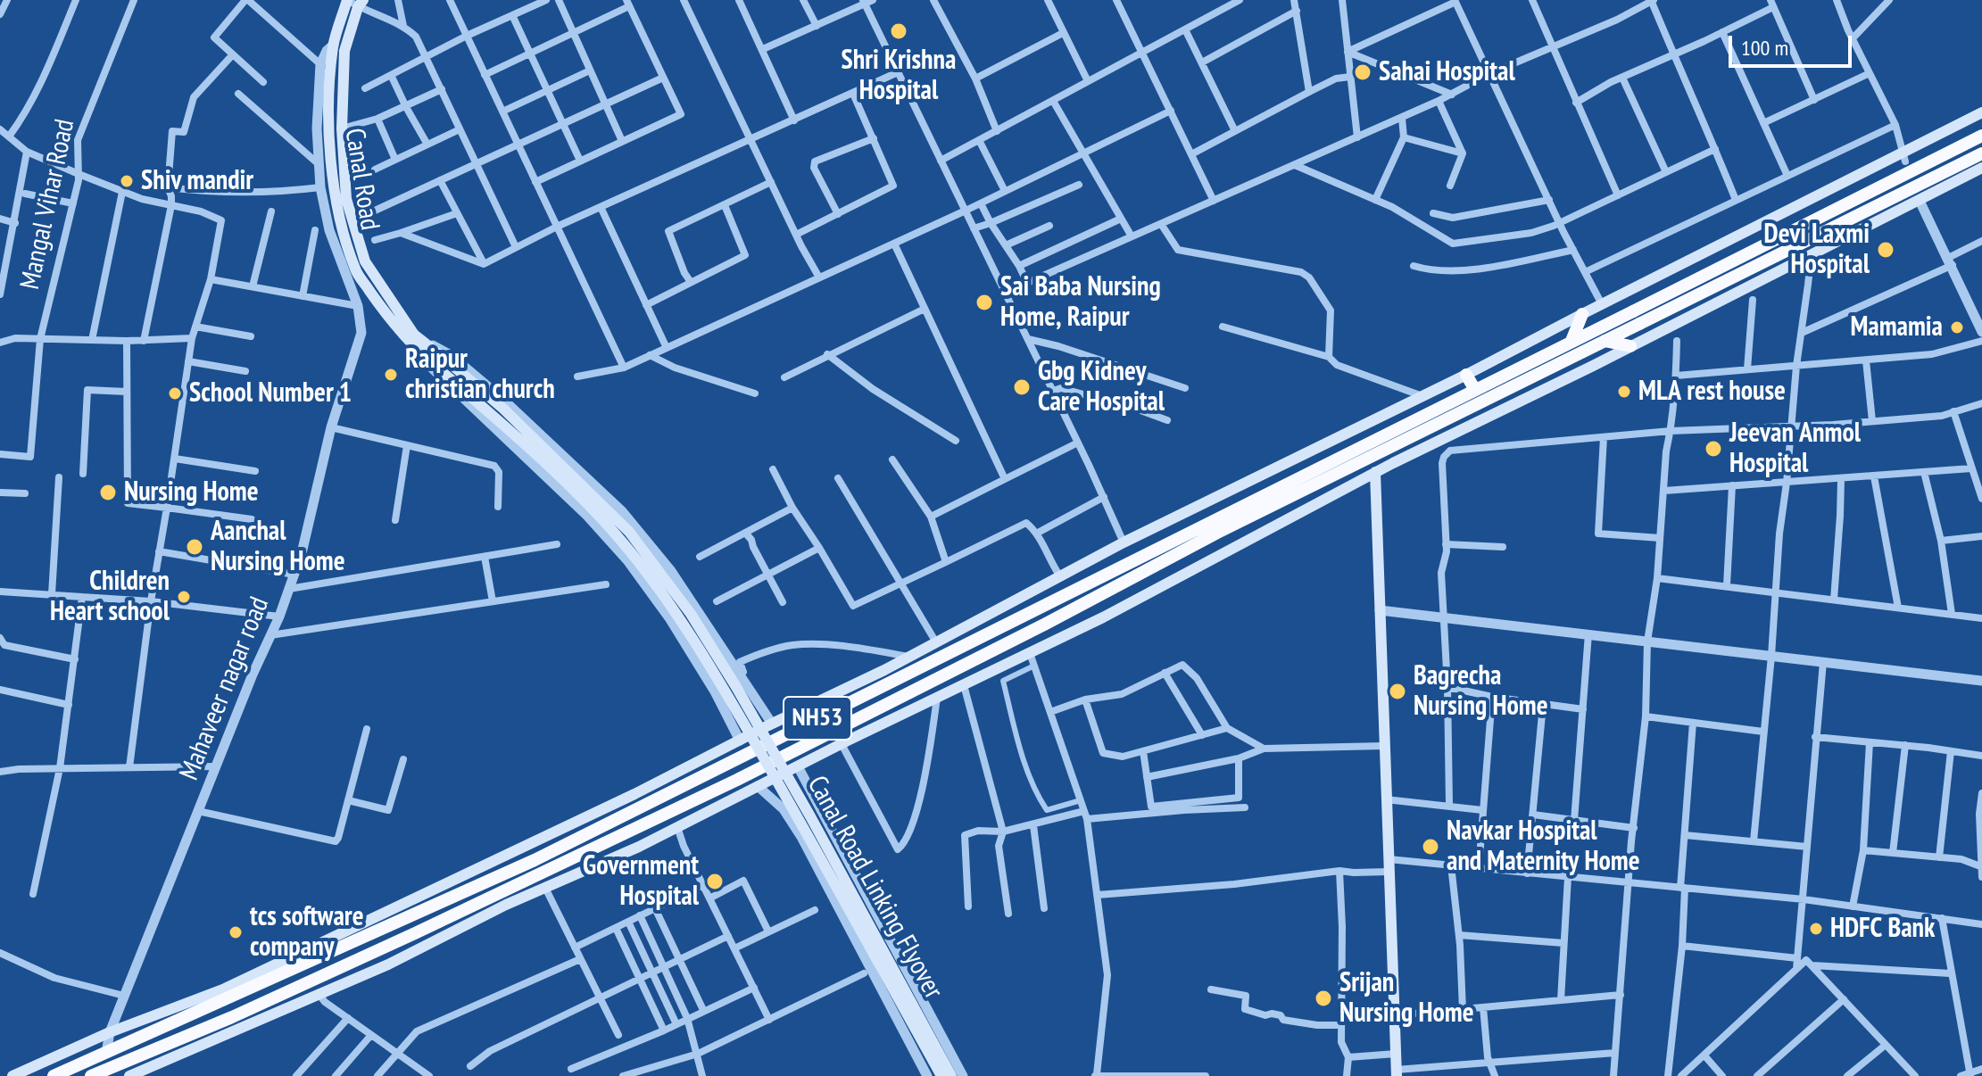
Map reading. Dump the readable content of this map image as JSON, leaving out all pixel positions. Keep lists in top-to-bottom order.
{
  "streets": {
    "highway": ["NH53"],
    "main road": ["Canal Road", "Canal Road Linking Flyover"],
    "street": ["Mangal Vihar Road", "Mahaveer nagar road"]
  },
  "crossings": [
    ["Canal Road", "Canal Road Linking Flyover"],
    ["Mahaveer nagar road", "NH53"]
  ],
  "places": [
    "Shri Krishna Hospital",
    "Sahai Hospital",
    "Shiv mandir",
    "Devi Laxmi Hospital",
    "Sai Baba Nursing Home, Raipur",
    "Mamamia",
    "Raipur christian church",
    "Gbg Kidney Care Hospital",
    "MLA rest house",
    "School Number 1",
    "Jeevan Anmol Hospital",
    "Nursing Home",
    "Aanchal Nursing Home",
    "Children Heart school",
    "Bagrecha Nursing Home",
    "Navkar Hospital and Maternity Home",
    "Government Hospital",
    "HDFC Bank",
    "tcs software company",
    "Srijan Nursing Home"
  ],
  "scale_bar": "100 m"
}
